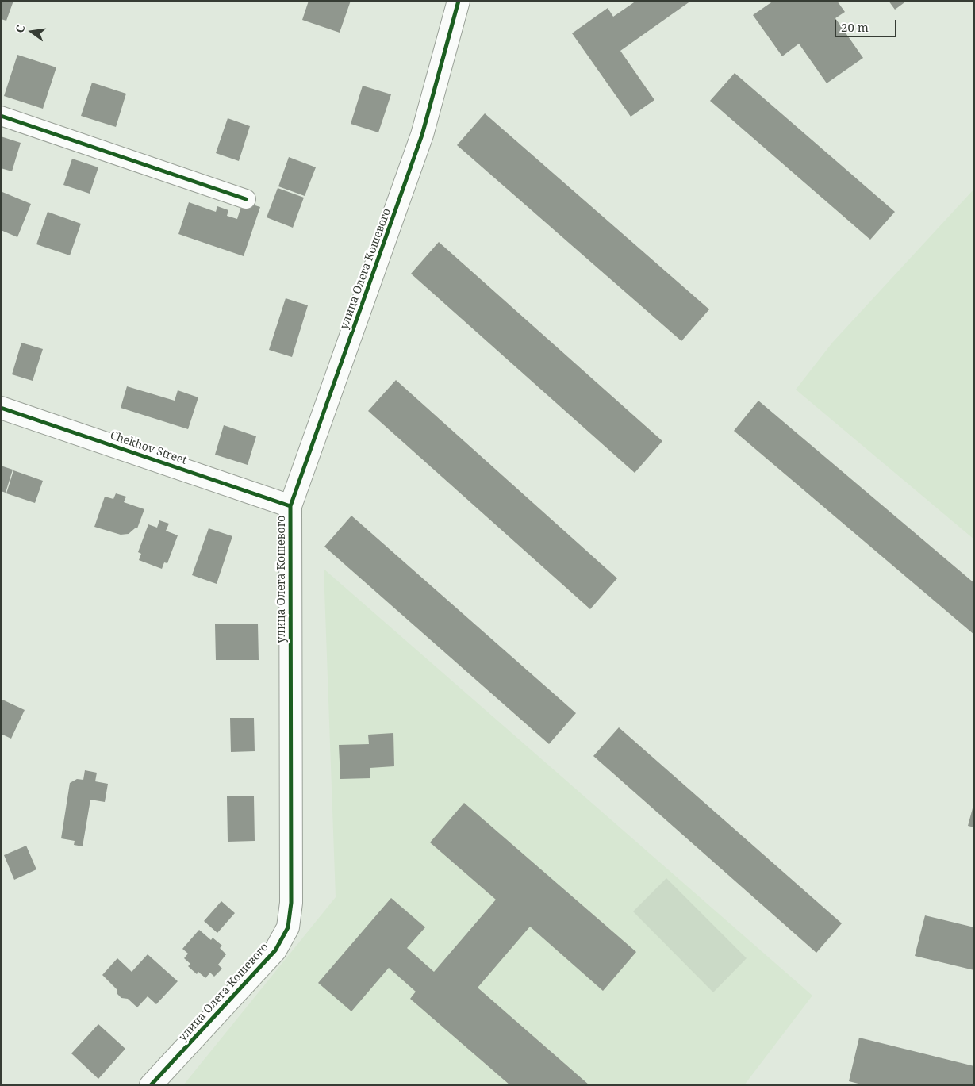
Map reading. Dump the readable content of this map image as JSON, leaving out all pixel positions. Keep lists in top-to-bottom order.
{
  "streets": {
    "street": ["улица Олега Кошевого", "Chekhov Street"]
  },
  "crossings": [
    ["улица Олега Кошевого", "Chekhov Street"]
  ],
  "scale_bar": "20 m",
  "north": "left"
}
